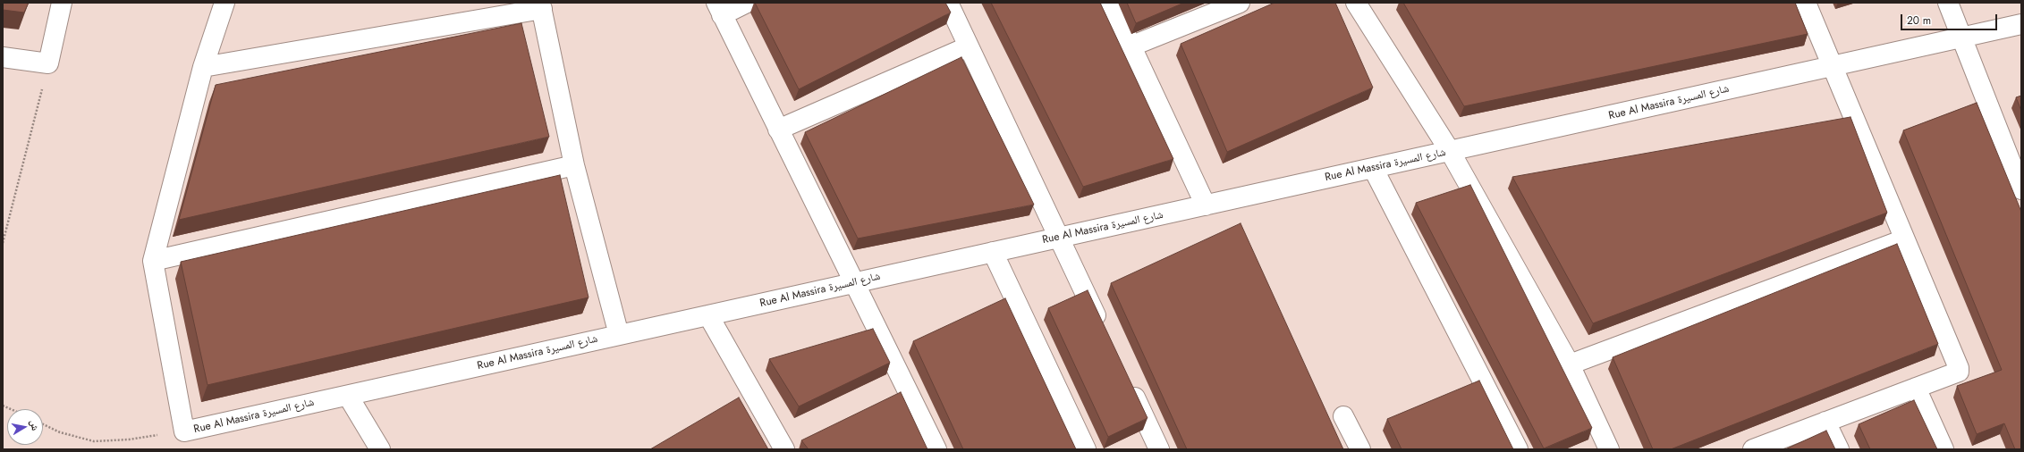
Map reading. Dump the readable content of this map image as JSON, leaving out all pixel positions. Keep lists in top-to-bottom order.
{
  "streets": {
    "street": ["Rue Al Massira شارع المسيرة"]
  },
  "scale_bar": "20 m",
  "north": "right"
}
